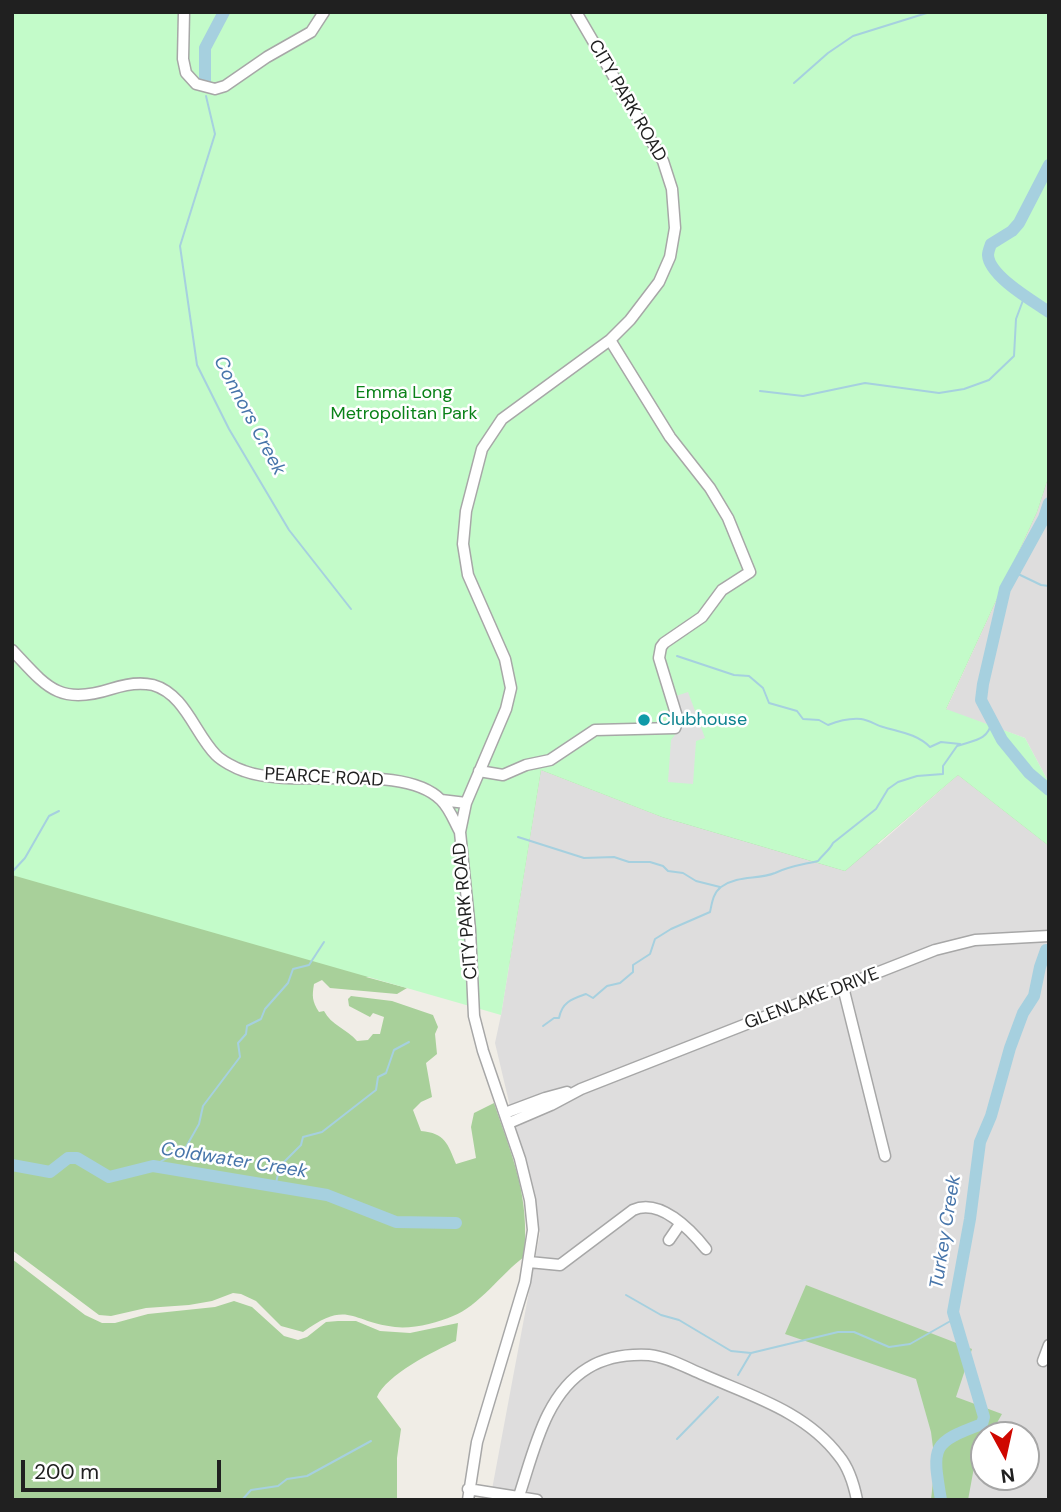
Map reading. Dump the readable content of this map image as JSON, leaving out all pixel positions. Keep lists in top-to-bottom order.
{
  "streets": {
    "street": ["CITY PARK ROAD", "PEARCE ROAD", "GLENLAKE DRIVE"]
  },
  "crossings": [
    ["CITY PARK ROAD", "PEARCE ROAD"],
    ["CITY PARK ROAD", "GLENLAKE DRIVE"]
  ],
  "water": ["Connors Creek", "Coldwater Creek", "Turkey Creek"],
  "parks": ["Emma Long Metropolitan Park"],
  "places": ["Clubhouse"],
  "scale_bar": "200 m",
  "north": "bottom"
}
